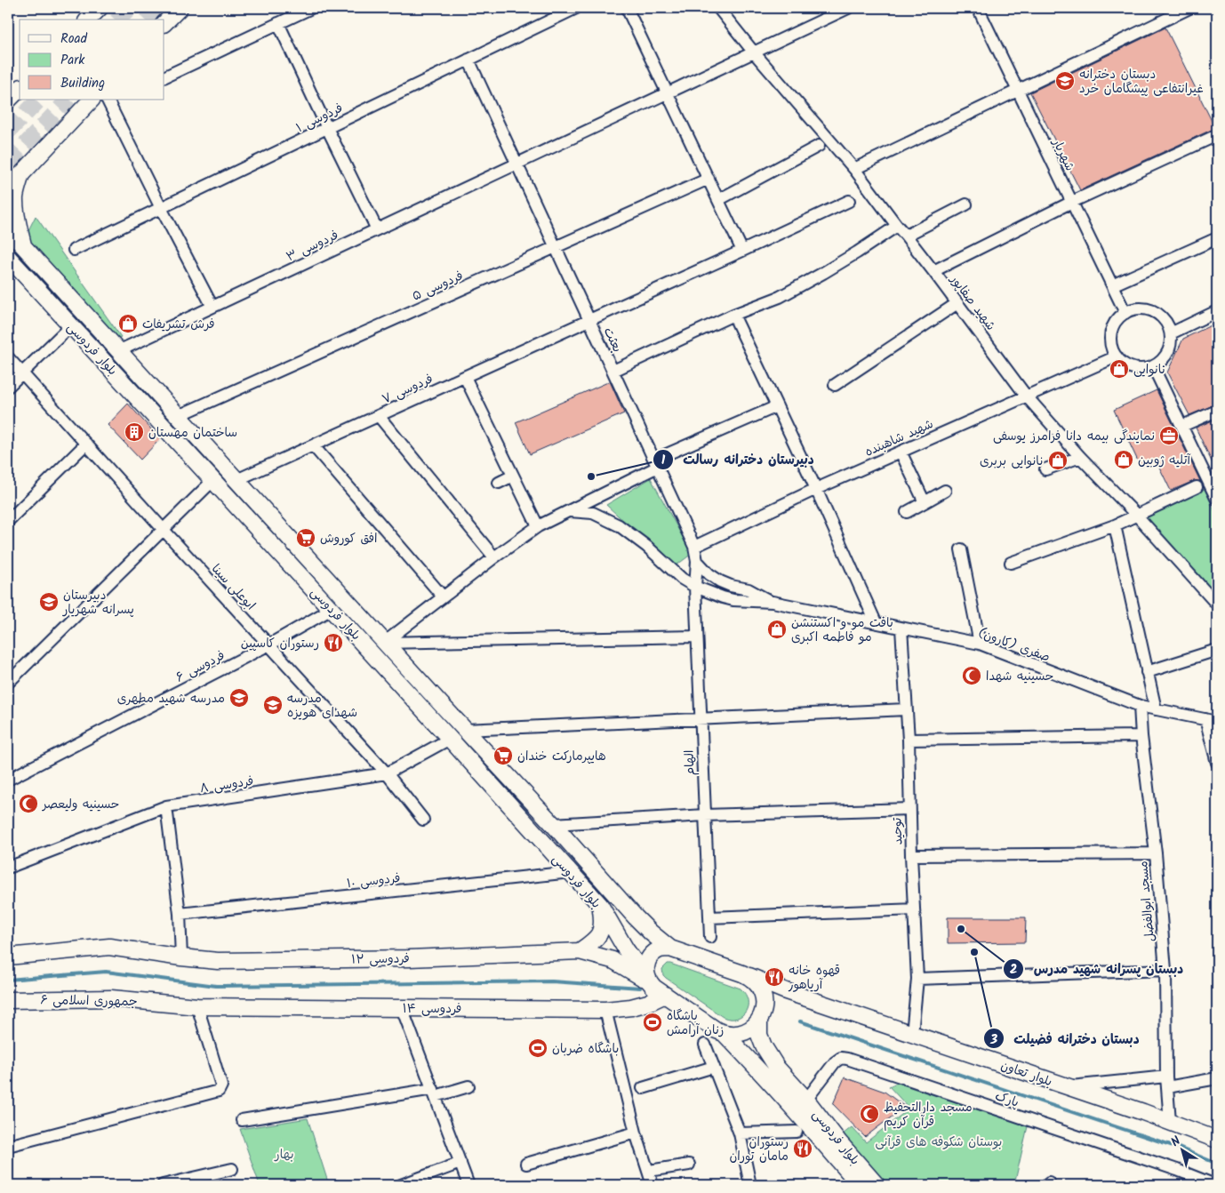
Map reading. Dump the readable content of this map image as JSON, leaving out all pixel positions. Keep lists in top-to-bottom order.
{
  "streets": {
    "main road": [
      "بلوار فردوسی",
      "فردوسی ۱۲",
      "جمهوری اسلامی ۶",
      "فردوسی ۱۴",
      "بلوار تعاون"
    ],
    "street": [
      "فردوسی ۱",
      "شهریار",
      "فردوسی ۳",
      "فردوسی ۵",
      "شهید صفاپور",
      "بعثت",
      "فردوسی ۷",
      "شهید شاهبنده",
      "ابوعلی سینا",
      "صفری (کارون)",
      "فردوسی ۶",
      "الهام",
      "فردوسی ۸",
      "توحید",
      "فردوسی ۱۰",
      "مسجد ابوالفضل",
      "پارک"
    ]
  },
  "crossings": [
    ["فردوسی ۱", "بعثت"],
    ["شهریار", "شهید شاهبنده"],
    ["فردوسی ۳", "شهید صفاپور"],
    ["فردوسی ۳", "بعثت"],
    ["فردوسی ۳", "بلوار فردوسی"],
    ["فردوسی ۵", "بعثت"],
    ["فردوسی ۵", "بلوار فردوسی"],
    ["شهید صفاپور", "شهید شاهبنده"],
    ["بعثت", "فردوسی ۷"],
    ["بعثت", "شهید شاهبنده"],
    ["بعثت", "الهام"],
    ["بلوار فردوسی", "فردوسی ۷"],
    ["بلوار فردوسی", "فردوسی ۶"],
    ["بلوار فردوسی", "فردوسی ۸"],
    ["بلوار فردوسی", "فردوسی ۱۰"],
    ["بلوار فردوسی", "فردوسی ۱۲"],
    ["بلوار فردوسی", "فردوسی ۱۴"],
    ["بلوار فردوسی", "بلوار تعاون"],
    ["بلوار فردوسی", "پارک"],
    ["ابوعلی سینا", "فردوسی ۶"],
    ["ابوعلی سینا", "فردوسی ۸"],
    ["صفری (کارون)", "توحید"],
    ["صفری (کارون)", "مسجد ابوالفضل"],
    ["توحید", "بلوار تعاون"],
    ["مسجد ابوالفضل", "بلوار تعاون"],
    ["جمهوری اسلامی ۶", "فردوسی ۱۴"]
  ],
  "parks": ["بوستان شکوفه های قرآنی", "بهار"],
  "places": {
    "school or university": [
      "دبستان دخترانه غیرانتفاعی پیشگامان خرد",
      "دبیرستان پسرانه شهریار",
      "مدرسه شهید مطهری",
      "مدرسه شهدای هویزه"
    ],
    "shop": [
      "فرش تشریفات",
      "نانوایی",
      "آتلیه ژوبین",
      "نانوایی بربری",
      "بافت مو و اکستنشن مو فاطمه اکبری"
    ],
    "building": ["ساختمان مهستان"],
    "office": ["نمایندگی بیمه دانا فرامرز یوسفی"],
    "other": ["دبیرستان دخترانه رسالت", "دبستان پسرانه شهید مدرس", "دبستان دخترانه فضیلت"],
    "supermarket": ["افق کوروش", "هایپرمارکت خندان"],
    "restaurant": ["رستوران کاسپین", "قهوه خانه آریاهور", "رستوران مامان توران"],
    "mosque": ["حسینیه شهدا", "حسینیه ولیعصر", "مسجد دارالتحفیظ قرآن کریم"],
    "sports": ["باشگاه زنان آرامش", "باشگاه ضربان"]
  },
  "legend": ["Road", "Park", "Building"],
  "north": "top left"
}
